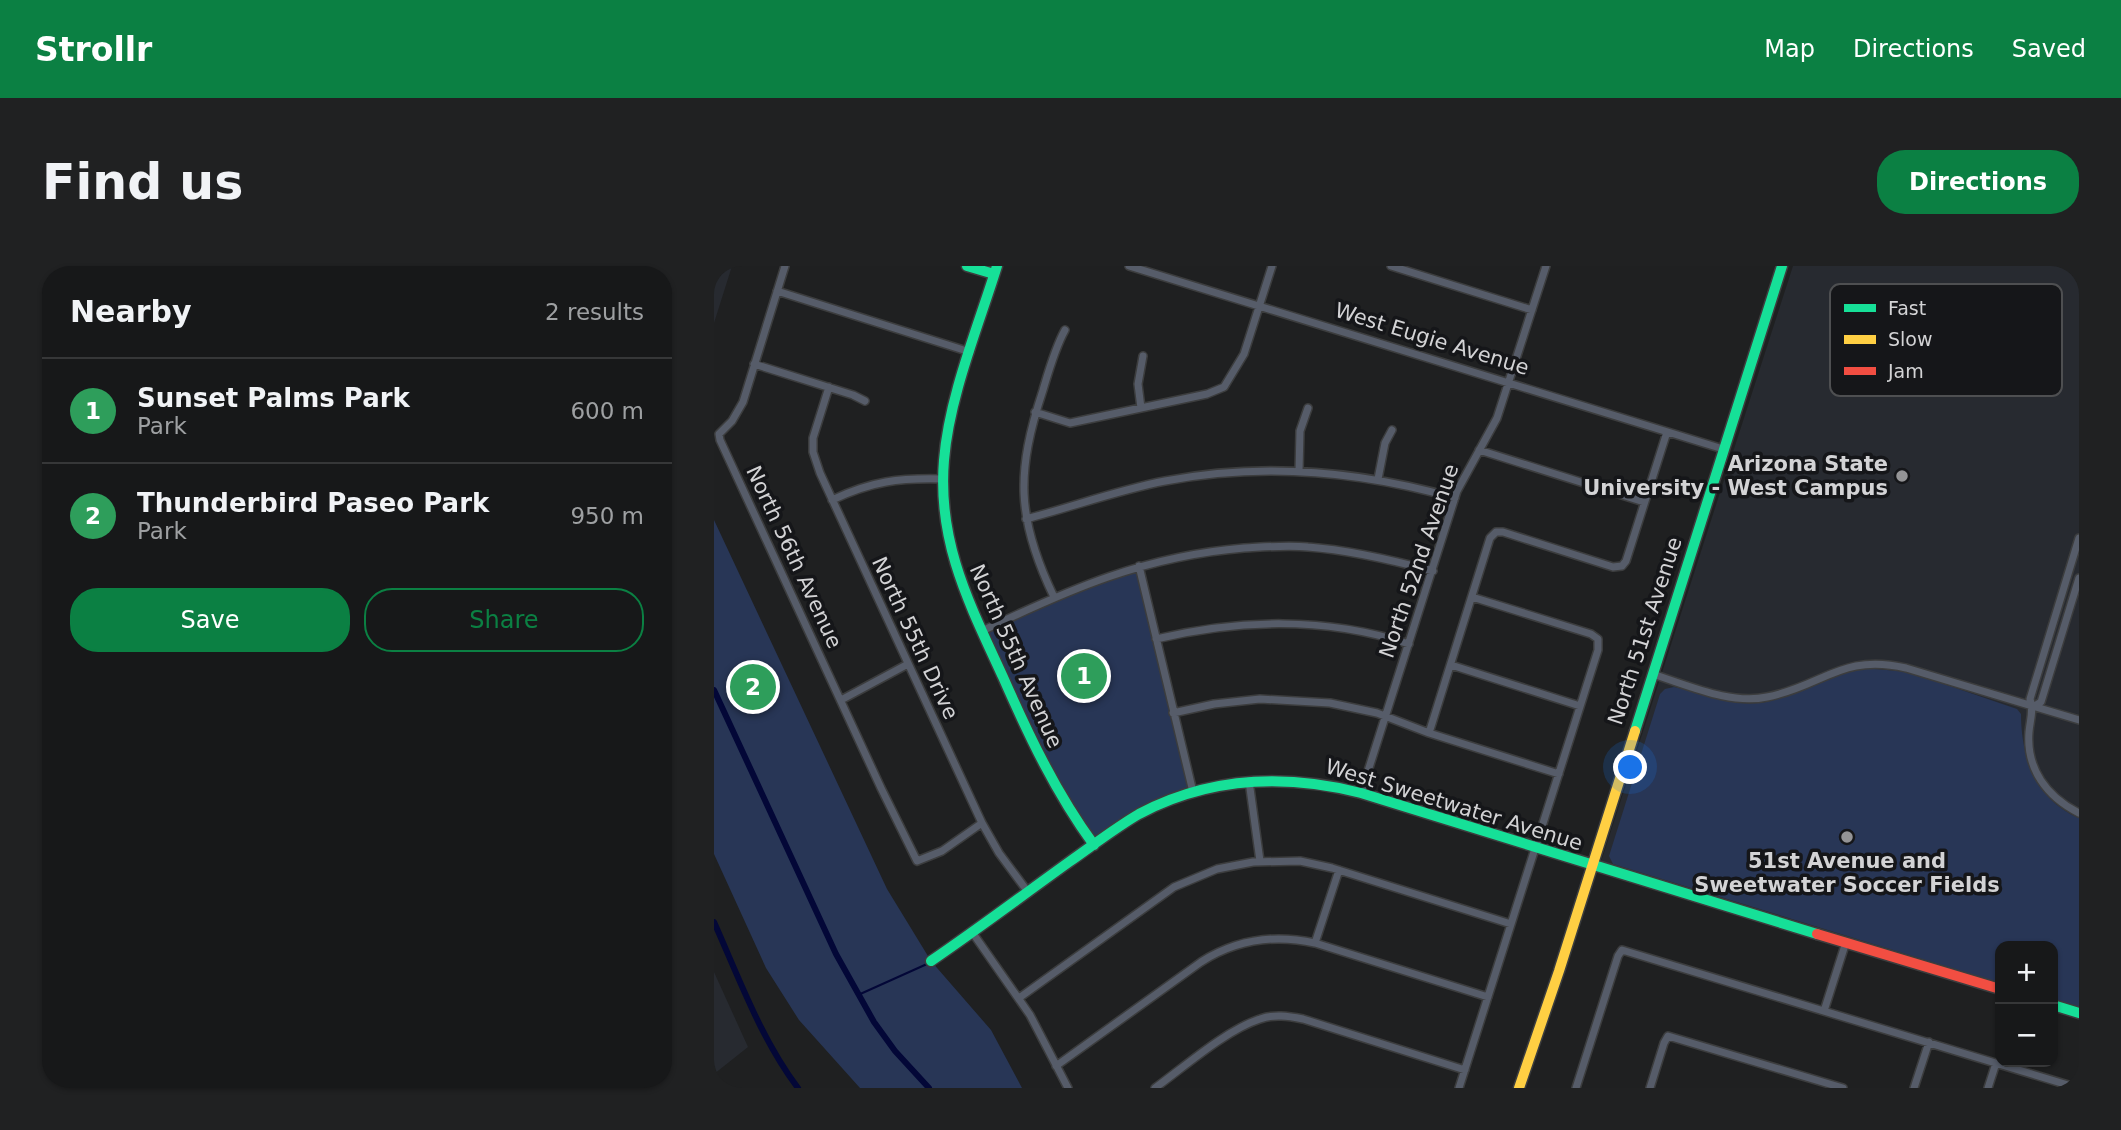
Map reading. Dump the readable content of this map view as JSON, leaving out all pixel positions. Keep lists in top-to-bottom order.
{
  "streets": {
    "street": [
      "West Eugie Avenue",
      "North 56th Avenue",
      "North 52nd Avenue",
      "North 51st Avenue",
      "North 55th Drive",
      "North 55th Avenue",
      "West Sweetwater Avenue"
    ]
  },
  "crossings": [
    ["West Eugie Avenue", "North 52nd Avenue"],
    ["West Eugie Avenue", "North 51st Avenue"],
    ["North 56th Avenue", "North 55th Drive"],
    ["North 52nd Avenue", "West Sweetwater Avenue"],
    ["North 51st Avenue", "West Sweetwater Avenue"],
    ["North 55th Drive", "West Sweetwater Avenue"],
    ["North 55th Avenue", "West Sweetwater Avenue"]
  ],
  "places": ["Arizona State University - West Campus", "51st Avenue and Sweetwater Soccer Fields"],
  "legend": ["Fast", "Slow", "Jam"],
  "page": {
    "header": "Strollr",
    "nav": ["Map", "Directions", "Saved"],
    "buttons": [
      "Directions",
      ["Save", "Share"]
    ],
    "title": "Find us",
    "heading": ["Nearby", "2 results"],
    "list": [
      {
        "mark": "1",
        "name": "Sunset Palms Park",
        "note": "Park",
        "value": "600 m"
      },
      {
        "mark": "2",
        "name": "Thunderbird Paseo Park",
        "note": "Park",
        "value": "950 m"
      }
    ],
    "pins": ["1", "2"],
    "map_buttons": ["+", "−"]
  }
}
